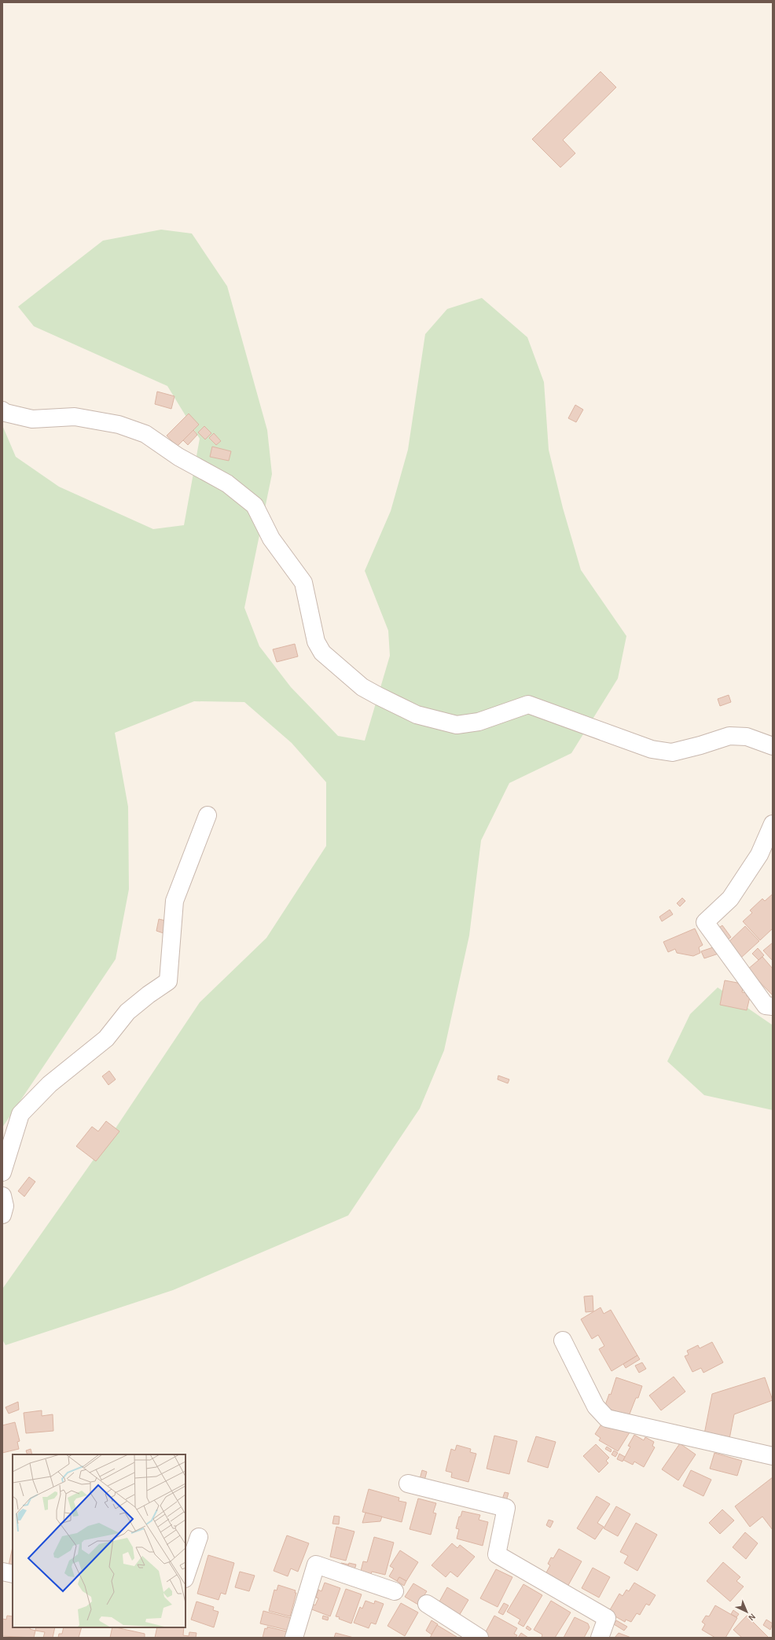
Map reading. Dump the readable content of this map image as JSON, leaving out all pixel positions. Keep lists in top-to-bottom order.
{
  "north": "bottom right"
}
